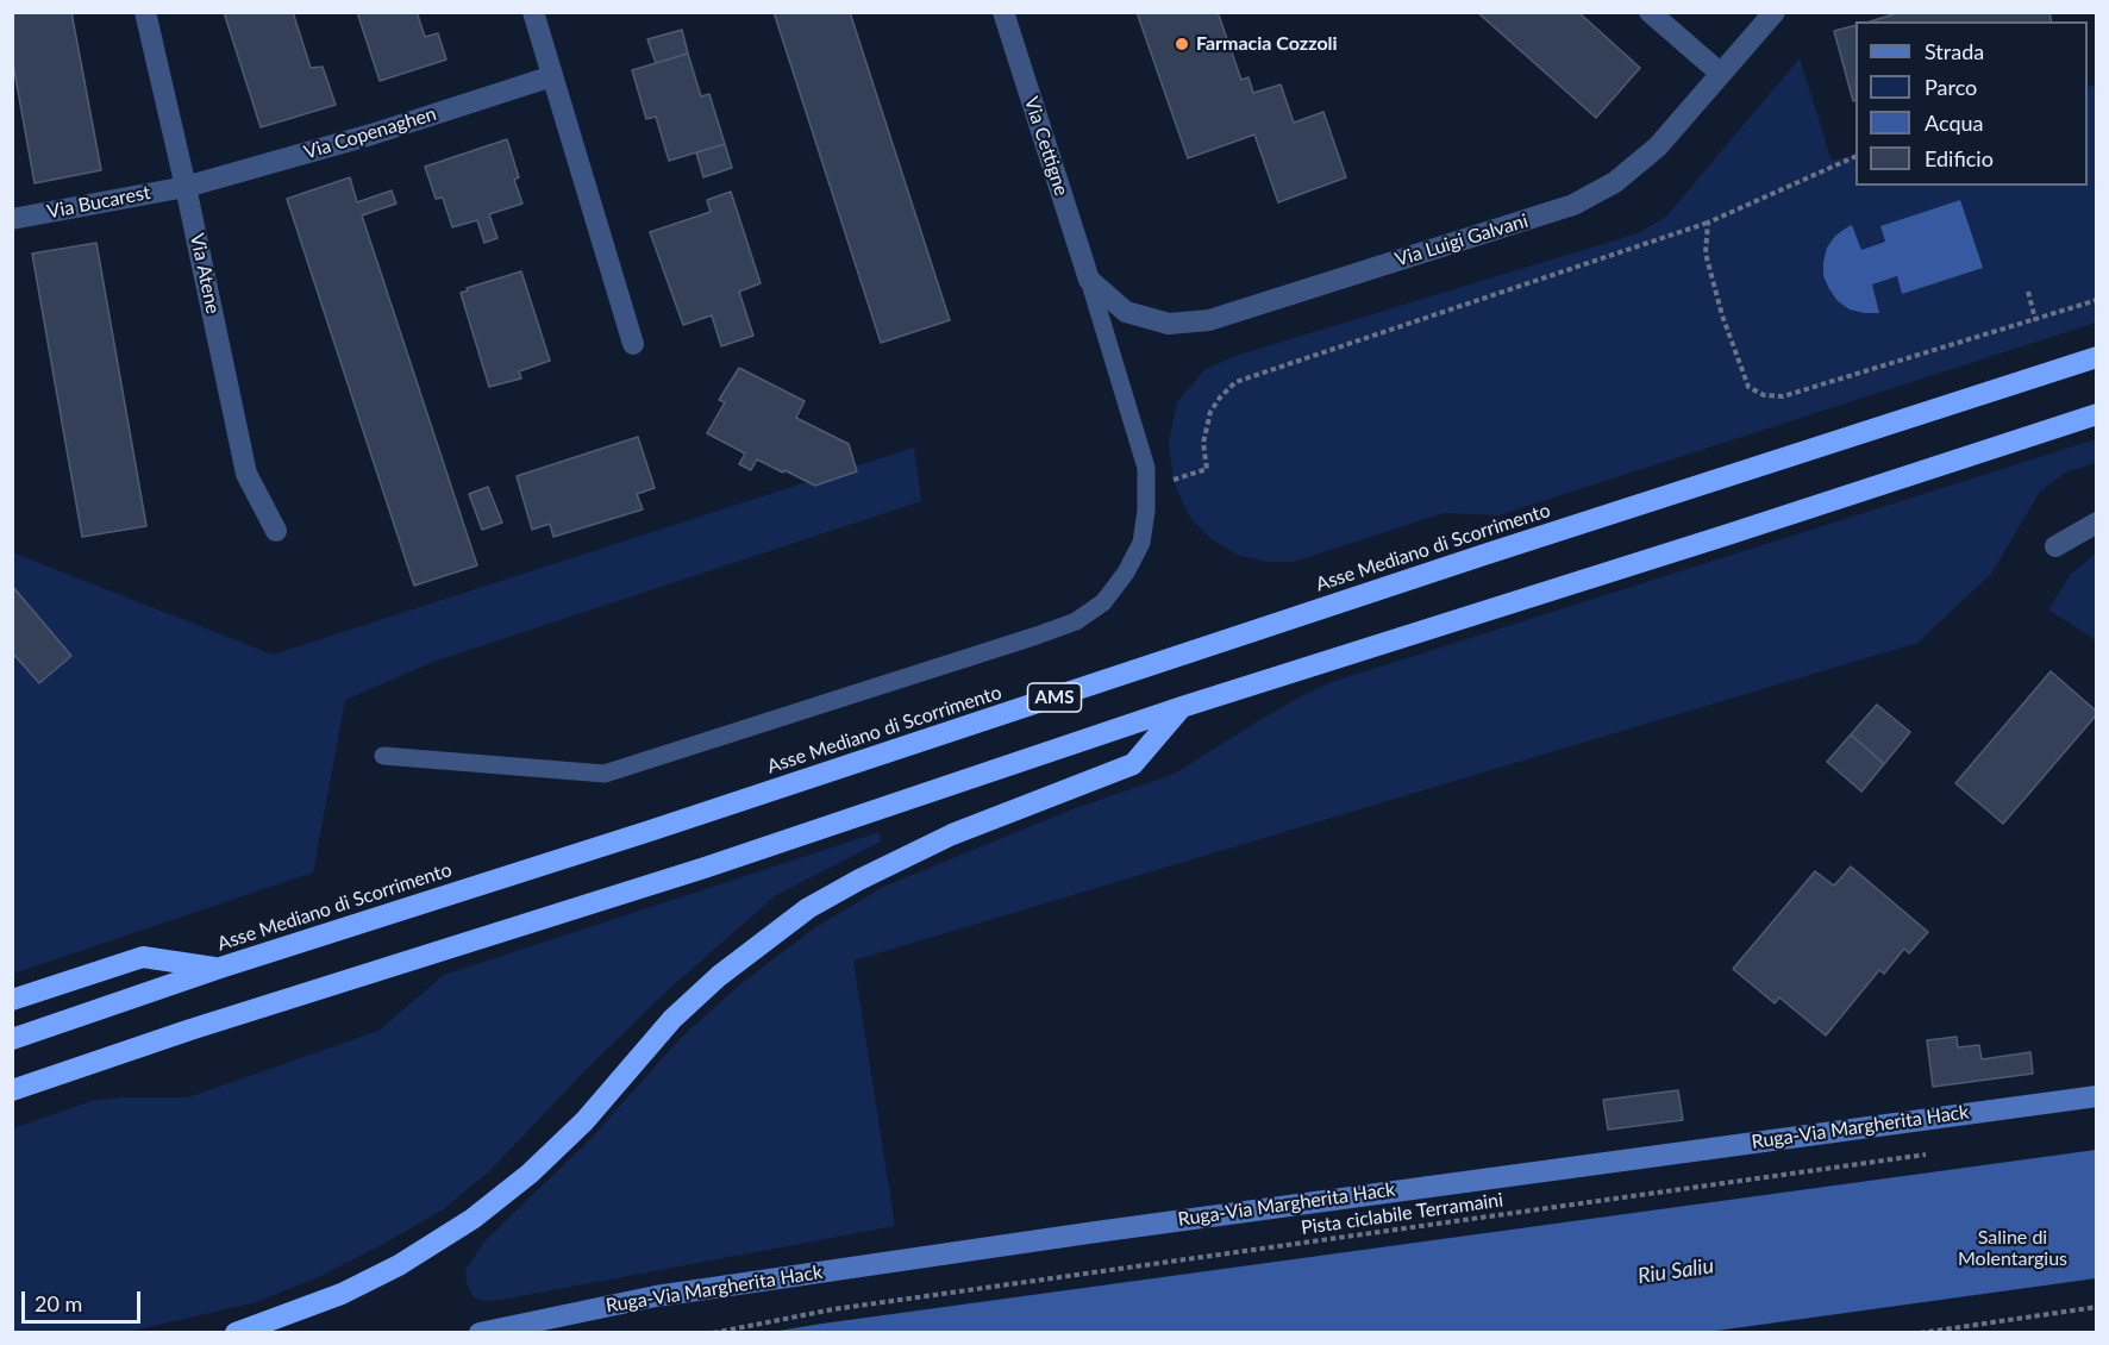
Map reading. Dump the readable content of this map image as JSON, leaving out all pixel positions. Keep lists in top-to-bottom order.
{
  "streets": {
    "highway": ["Asse Mediano di Scorrimento", "AMS"],
    "main road": ["Ruga-Via Margherita Hack"],
    "street": [
      "Via Copenaghen",
      "Via Cettigne",
      "Via Bucarest",
      "Via Luigi Galvani",
      "Via Atene"
    ],
    "path": ["Pista ciclabile Terramaini"]
  },
  "crossings": [
    ["Via Copenaghen", "Via Bucarest"],
    ["Via Copenaghen", "Via Atene"],
    ["Via Cettigne", "Via Luigi Galvani"],
    ["Via Bucarest", "Via Atene"]
  ],
  "water": ["Riu Saliu"],
  "parks": ["Saline di Molentargius"],
  "places": ["Farmacia Cozzoli"],
  "legend": [
    "Strada",
    "Parco",
    "Acqua",
    "Edificio"
  ],
  "scale_bar": "20 m"
}
